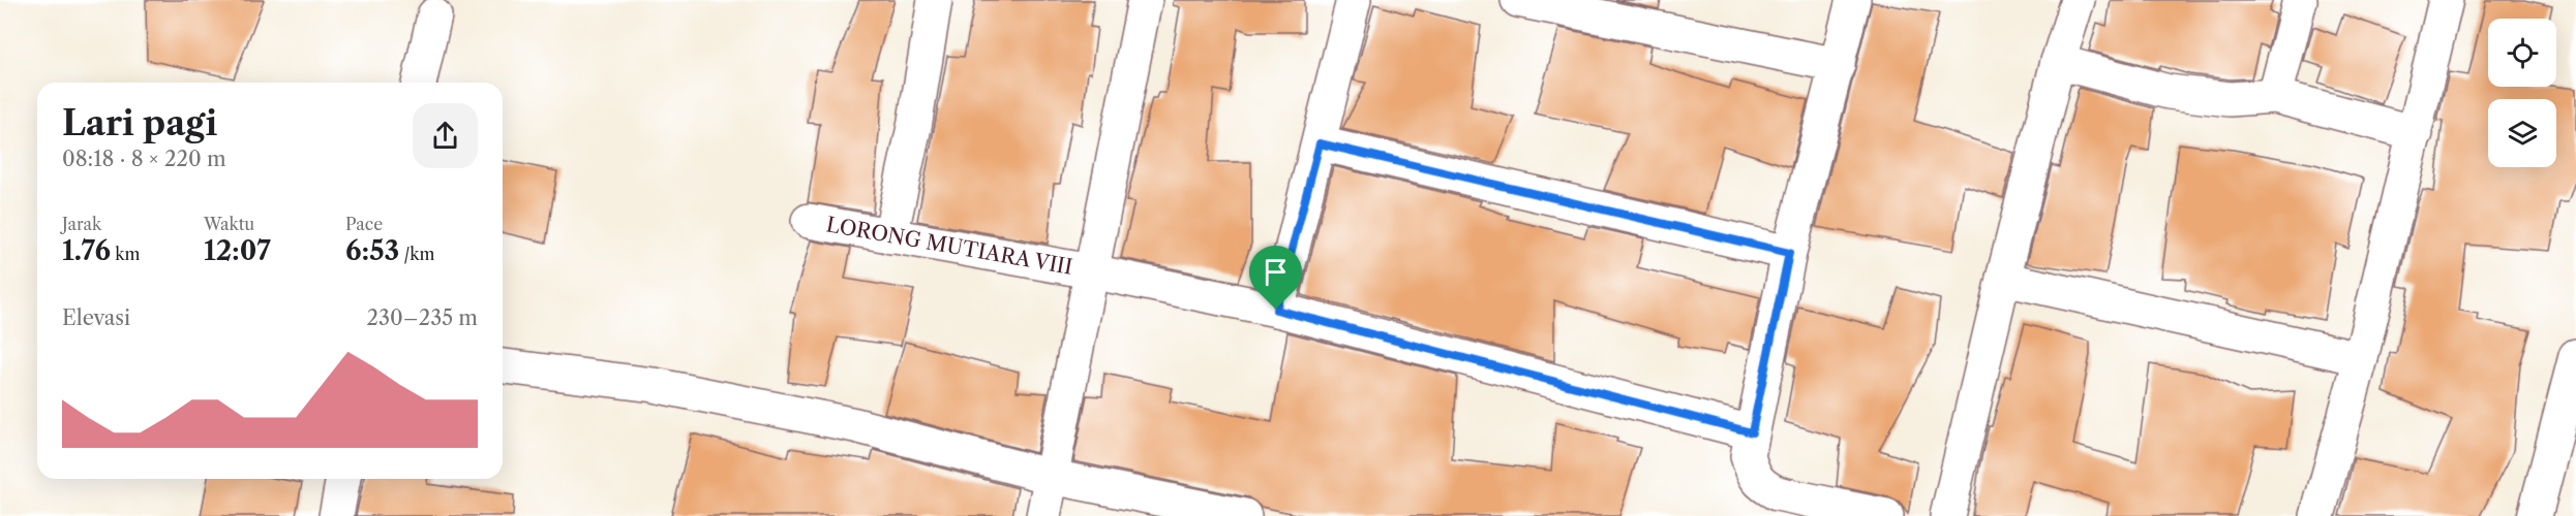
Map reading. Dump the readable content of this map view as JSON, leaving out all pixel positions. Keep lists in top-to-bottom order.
{
  "streets": {
    "street": ["LORONG MUTIARA VIII"]
  },
  "page": {
    "heading": ["Lari pagi", "08:18 · 8 × 220 m"],
    "stats": [
      ["Jarak", "1.76 km"],
      ["Waktu", "12:07"],
      ["Pace", "6:53 /km"]
    ],
    "chart": ["Elevasi", "230–235 m"]
  }
}
